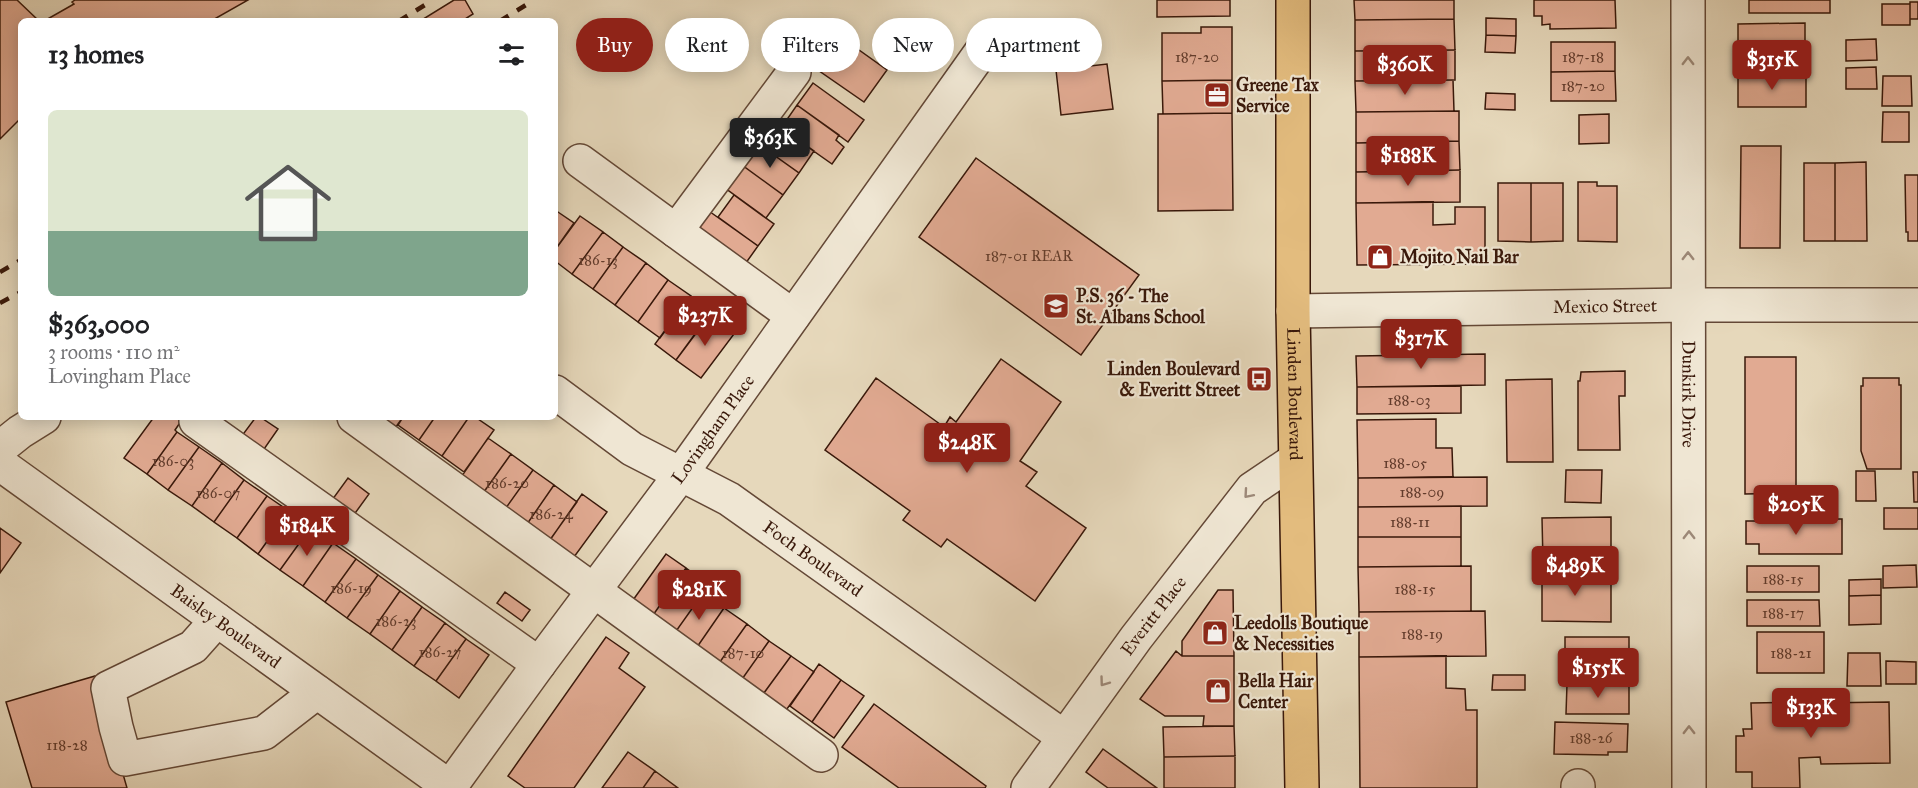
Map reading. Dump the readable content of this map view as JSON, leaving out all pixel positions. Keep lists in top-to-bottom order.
{
  "streets": {
    "main road": ["Linden Boulevard"],
    "street": [
      "Mexico Street",
      "Dunkirk Drive",
      "Lovingham Place",
      "Foch Boulevard",
      "Everitt Place",
      "Baisley Boulevard"
    ]
  },
  "crossings": [
    ["Mexico Street", "Linden Boulevard"],
    ["Mexico Street", "Dunkirk Drive"],
    ["Linden Boulevard", "Everitt Place"],
    ["Lovingham Place", "Foch Boulevard"],
    ["Lovingham Place", "Baisley Boulevard"],
    ["Foch Boulevard", "Everitt Place"]
  ],
  "one_way": ["Dunkirk Drive", "Everitt Place"],
  "places": {
    "office": ["Greene Tax Service"],
    "shop": ["Mojito Nail Bar", "Leedolls Boutique & Necessities", "Bella Hair Center"],
    "school or university": ["P.S. 36 - The St. Albans School"],
    "bus stop": ["Linden Boulevard & Everitt Street"]
  },
  "house_numbers": [
    "187-20",
    "187-18",
    "187-20",
    "187-01 REAR",
    "186-13",
    "188-03",
    "186-03",
    "188-05",
    "186-20",
    "188-09",
    "186-07",
    "186-24",
    "188-11",
    "188-15",
    "186-19",
    "188-15",
    "188-17",
    "186-23",
    "188-19",
    "186-27",
    "187-10",
    "188-21",
    "188-26",
    "118-28"
  ],
  "page": {
    "chip": [
      "Buy",
      "Rent",
      "Filters",
      "New",
      "Apartment"
    ],
    "heading": "13 homes",
    "price": [
      "$315K",
      "$360K",
      "$363K",
      "$188K",
      "$237K",
      "$317K",
      "$248K",
      "$205K",
      "$184K",
      "$489K",
      "$281K",
      "$155K",
      "$133K"
    ],
    "list": [
      {
        "name": "$363,000",
        "note": "3 rooms · 110 m² · Lovingham Place"
      }
    ]
  }
}
